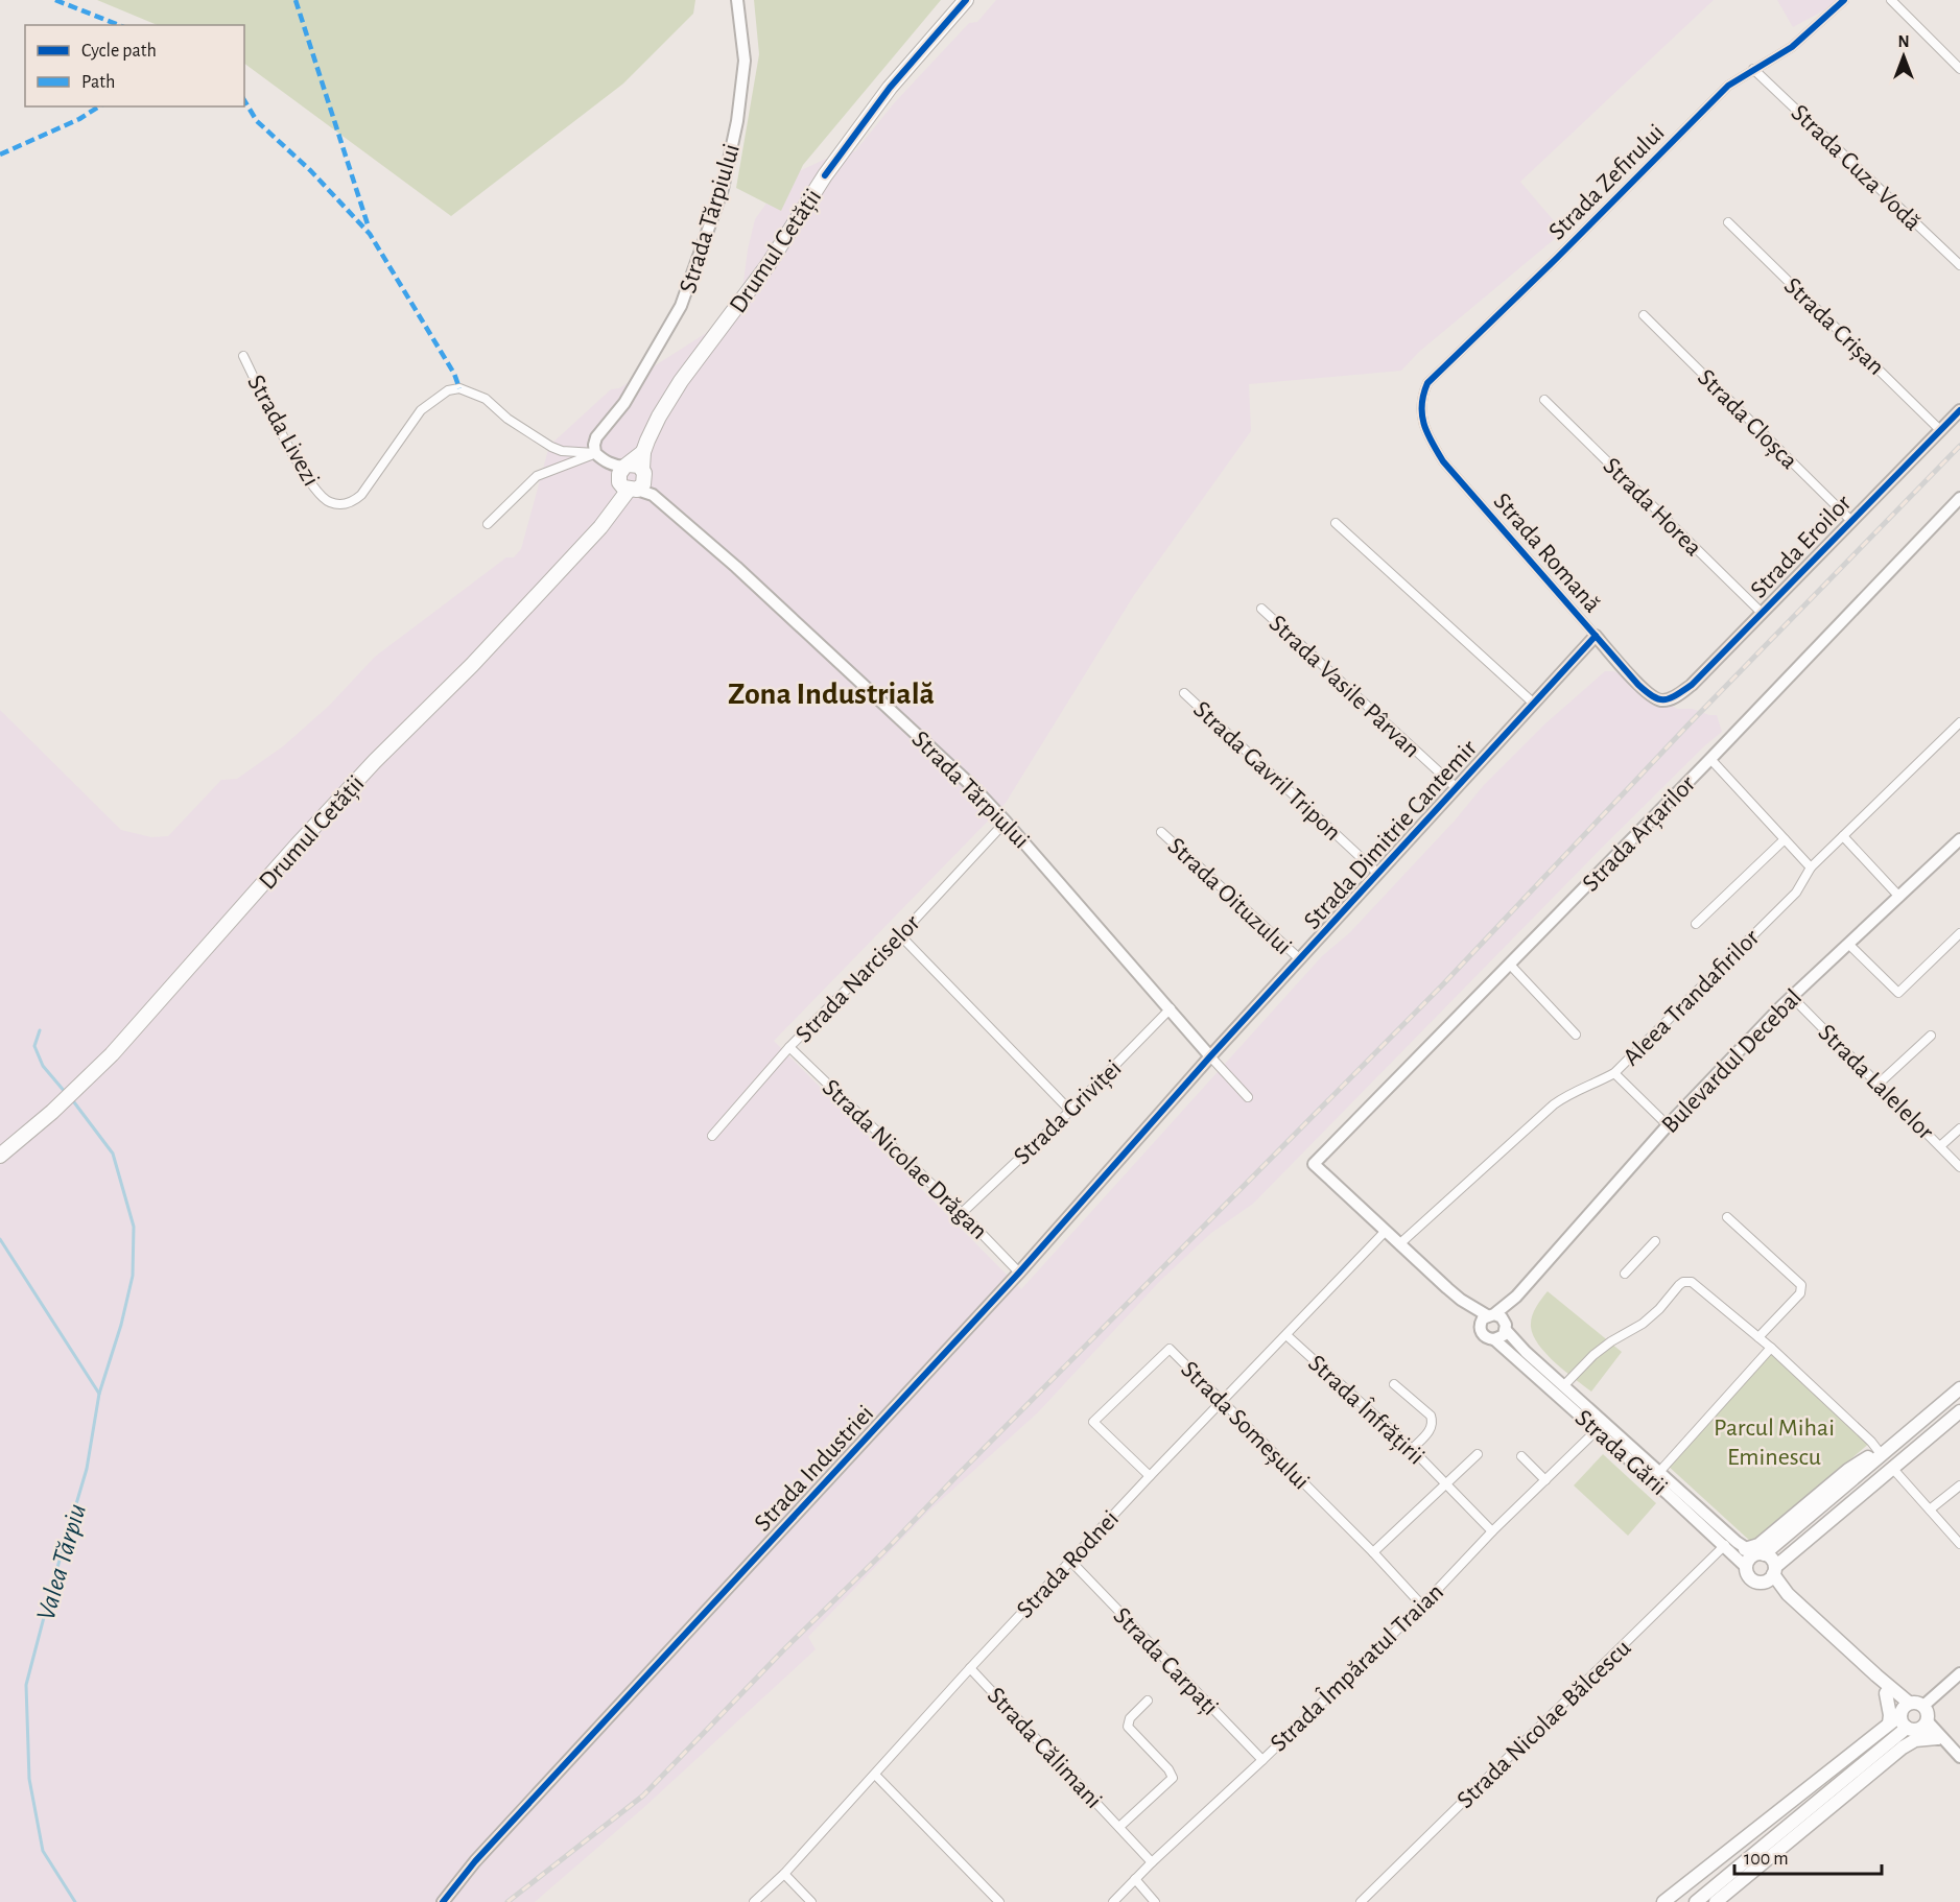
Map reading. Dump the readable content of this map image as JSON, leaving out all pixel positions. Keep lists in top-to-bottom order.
{
  "streets": {
    "highway": ["Drumul Cetății"],
    "street": [
      "Strada Cuza Vodă",
      "Strada Zefirului",
      "Strada Tărpiului",
      "Strada Crișan",
      "Strada Cloșca",
      "Strada Livezi",
      "Strada Horea",
      "Strada Eroilor",
      "Strada Romană",
      "Strada Vasile Pârvan",
      "Strada Gavril Tripon",
      "Strada Arțarilor",
      "Strada Dimitrie Cantemir",
      "Strada Oituzului",
      "Strada Narciselor",
      "Aleea Trandafirilor",
      "Bulevardul Decebal",
      "Strada Lalelelor",
      "Strada Griviței",
      "Strada Nicolae Drăgan",
      "Strada Înfrățirii",
      "Strada Someșului",
      "Strada Gării",
      "Strada Industriei",
      "Strada Rodnei",
      "Strada Carpați",
      "Strada Împăratul Traian",
      "Strada Nicolae Bălcescu",
      "Strada Călimani"
    ]
  },
  "crossings": [
    ["Strada Cuza Vodă", "Strada Zefirului"],
    ["Strada Zefirului", "Strada Romană"],
    ["Strada Tărpiului", "Drumul Cetății"],
    ["Strada Tărpiului", "Strada Livezi"],
    ["Strada Tărpiului", "Strada Dimitrie Cantemir"],
    ["Strada Tărpiului", "Strada Narciselor"],
    ["Strada Tărpiului", "Strada Griviței"],
    ["Strada Tărpiului", "Strada Industriei"],
    ["Drumul Cetății", "Strada Livezi"],
    ["Strada Crișan", "Strada Eroilor"],
    ["Strada Cloșca", "Strada Eroilor"],
    ["Strada Horea", "Strada Eroilor"],
    ["Strada Eroilor", "Strada Romană"],
    ["Strada Romană", "Strada Dimitrie Cantemir"],
    ["Strada Vasile Pârvan", "Strada Dimitrie Cantemir"],
    ["Strada Gavril Tripon", "Strada Dimitrie Cantemir"],
    ["Strada Arțarilor", "Strada Gării"],
    ["Strada Dimitrie Cantemir", "Strada Oituzului"],
    ["Strada Dimitrie Cantemir", "Strada Industriei"],
    ["Strada Narciselor", "Strada Nicolae Drăgan"],
    ["Aleea Trandafirilor", "Strada Gării"],
    ["Bulevardul Decebal", "Strada Lalelelor"],
    ["Bulevardul Decebal", "Strada Gării"],
    ["Strada Griviței", "Strada Nicolae Drăgan"],
    ["Strada Nicolae Drăgan", "Strada Industriei"],
    ["Strada Înfrățirii", "Strada Someșului"],
    ["Strada Înfrățirii", "Strada Rodnei"],
    ["Strada Înfrățirii", "Strada Împăratul Traian"],
    ["Strada Someșului", "Strada Rodnei"],
    ["Strada Someșului", "Strada Împăratul Traian"],
    ["Strada Gării", "Strada Rodnei"],
    ["Strada Gării", "Strada Împăratul Traian"],
    ["Strada Gării", "Strada Nicolae Bălcescu"],
    ["Strada Rodnei", "Strada Carpați"],
    ["Strada Rodnei", "Strada Călimani"],
    ["Strada Carpați", "Strada Împăratul Traian"],
    ["Strada Împăratul Traian", "Strada Călimani"]
  ],
  "districts": ["Zona Industrială"],
  "water": ["Valea Tărpiu"],
  "parks": ["Parcul Mihai Eminescu"],
  "legend": ["Cycle path", "Path"],
  "scale_bar": "100 m",
  "north": "top"
}
